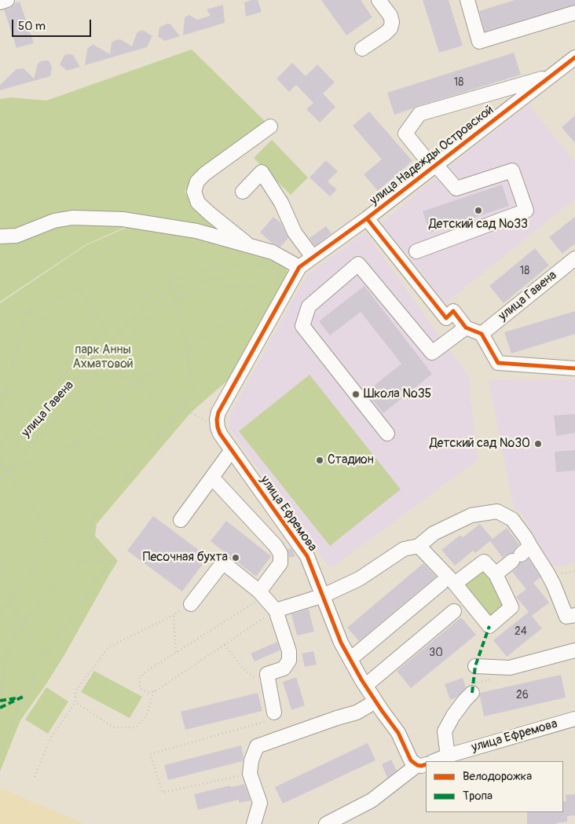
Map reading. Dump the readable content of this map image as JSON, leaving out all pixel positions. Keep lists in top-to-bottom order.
{
  "streets": {
    "street": ["улица Надежды Островской", "улица Гавена", "улица Ефремова"]
  },
  "crossings": [
    ["улица Надежды Островской", "улица Гавена"]
  ],
  "parks": ["парк Анны Ахматовой"],
  "places": [
    "Детский сад №33",
    "Школа №35",
    "Детский сад №30",
    "Стадион",
    "Песочная бухта"
  ],
  "house_numbers": [
    "18",
    "18",
    "24",
    "30",
    "26"
  ],
  "legend": ["Велодорожка", "Тропа"],
  "scale_bar": "50 m"
}
